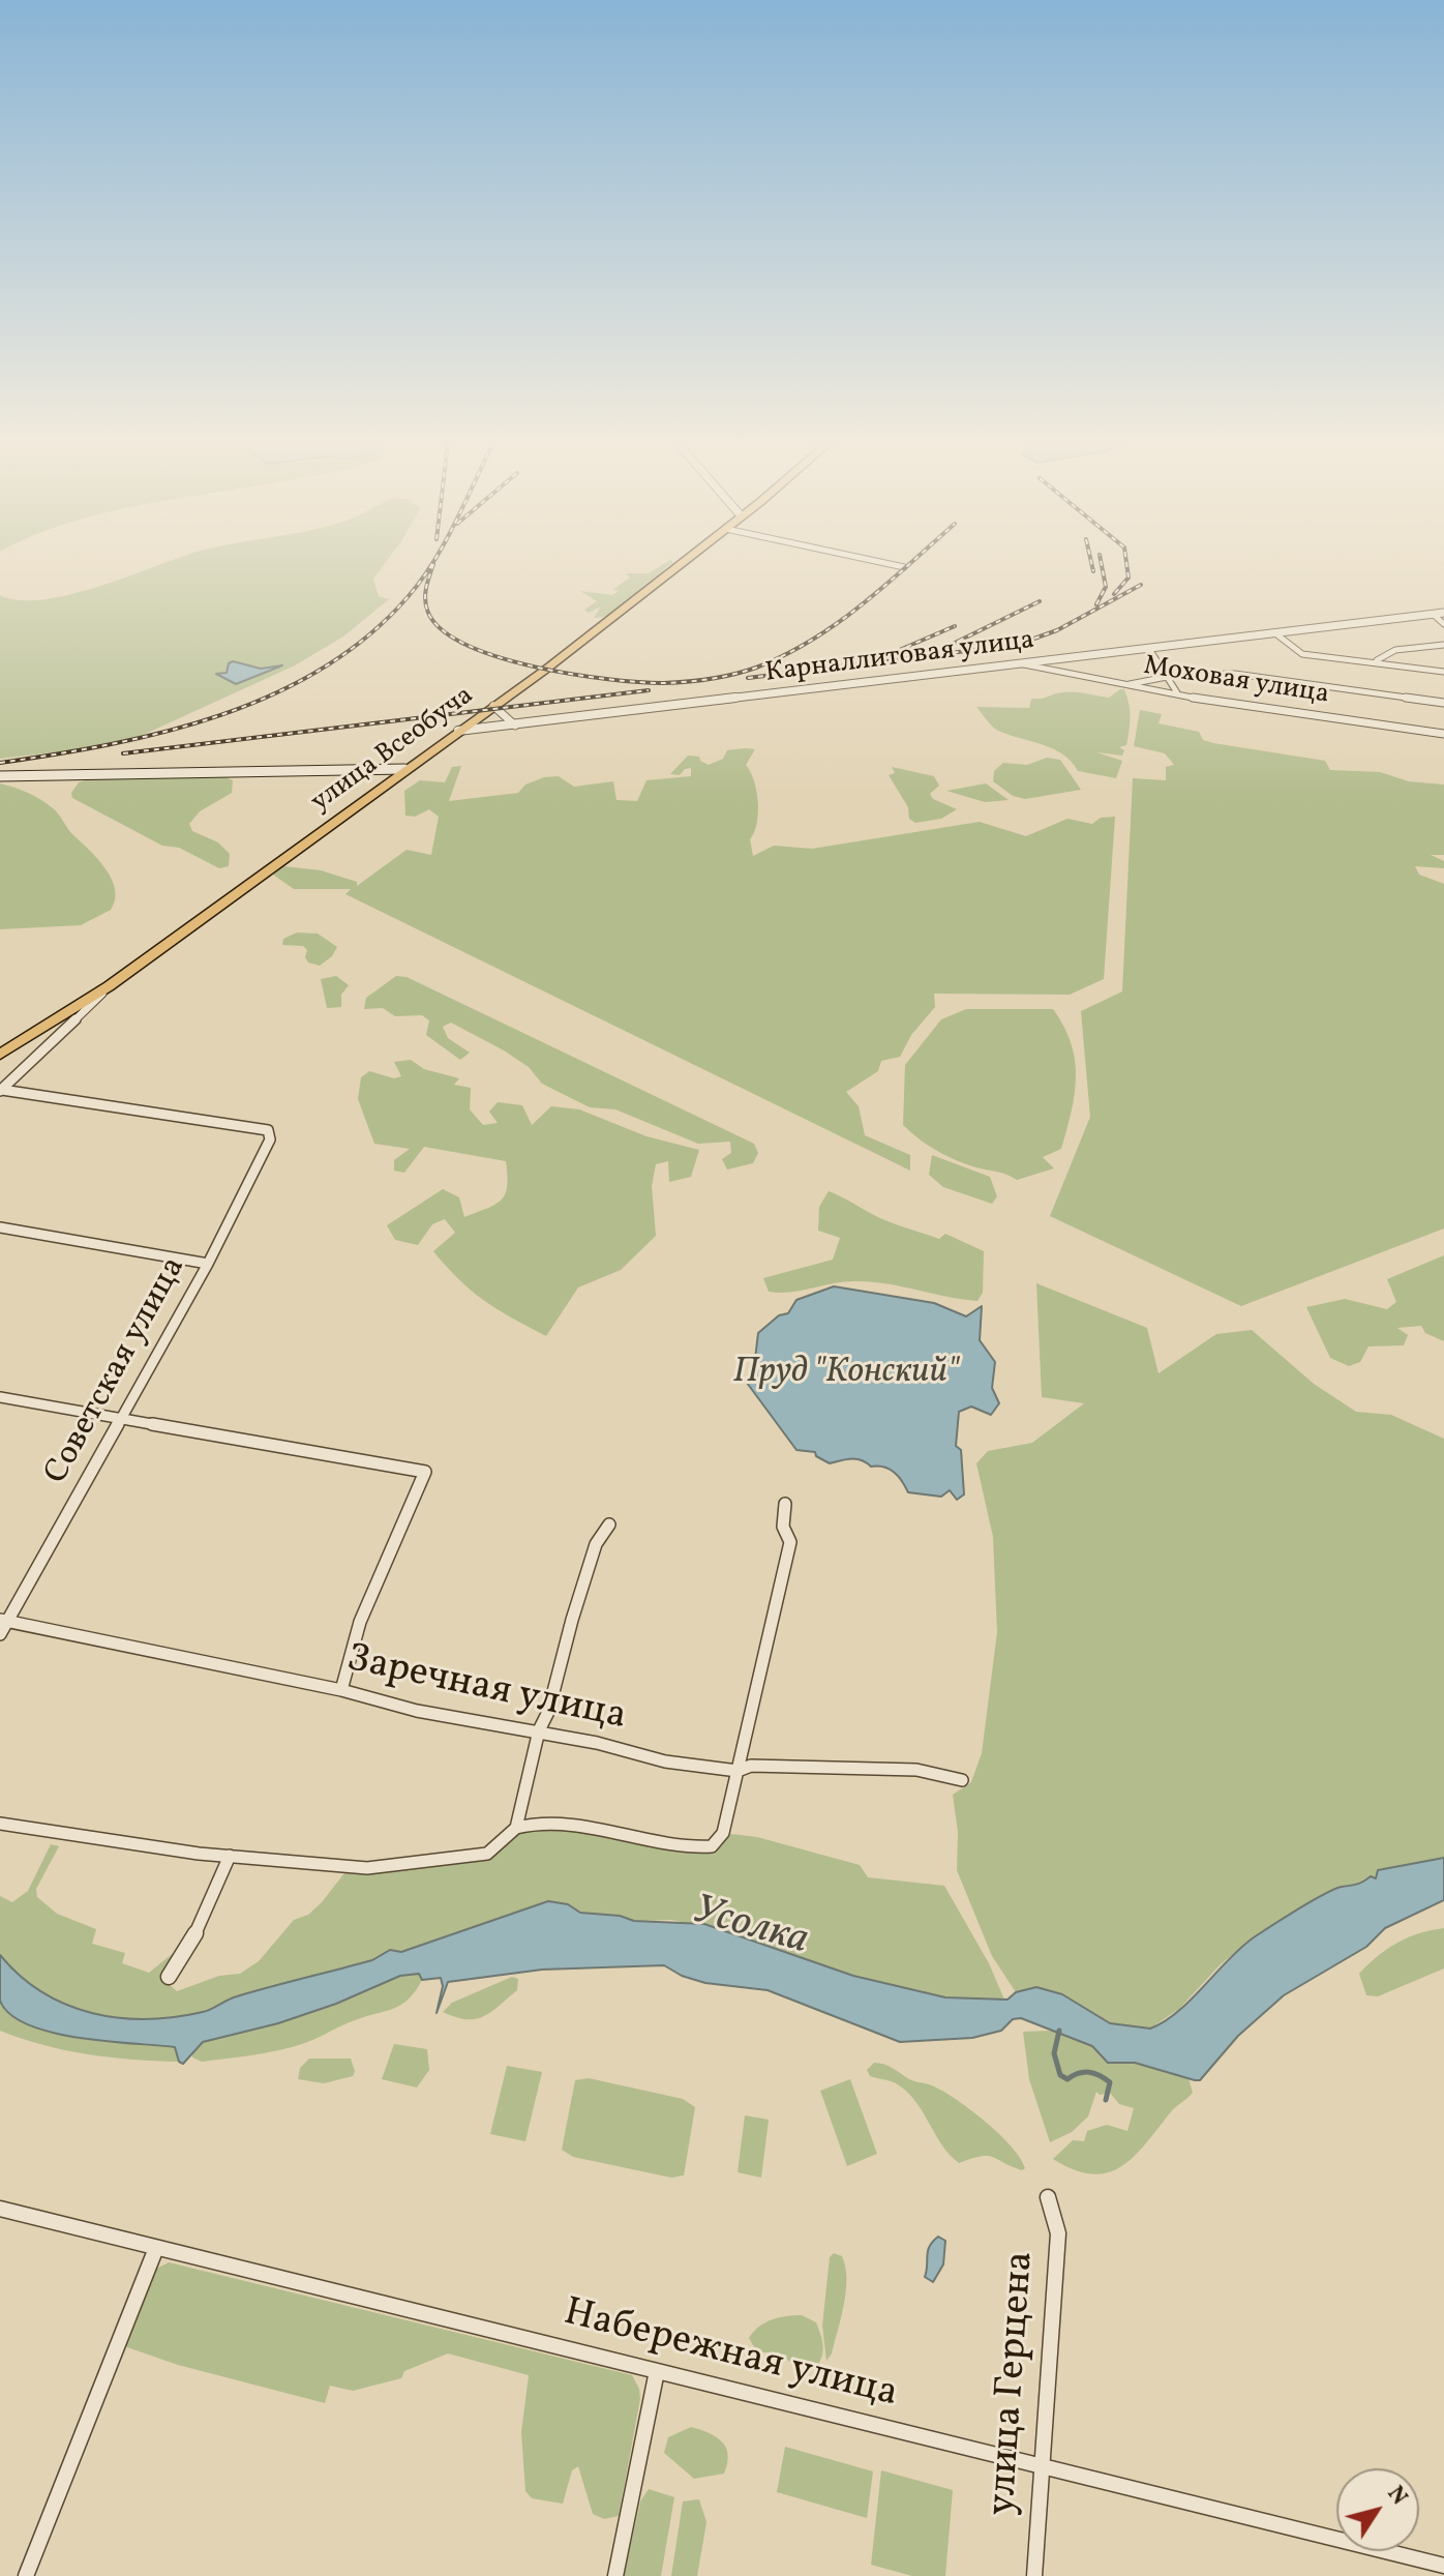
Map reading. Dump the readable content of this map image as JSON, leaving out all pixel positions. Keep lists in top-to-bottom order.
{
  "streets": {
    "main road": ["улица Всеобуча"],
    "street": [
      "Карналлитовая улица",
      "Моховая улица",
      "Советская улица",
      "Заречная улица",
      "Набережная улица",
      "улица Герцена"
    ]
  },
  "crossings": [
    ["Карналлитовая улица", "Моховая улица"],
    ["Карналлитовая улица", "улица Всеобуча"],
    ["Советская улица", "Заречная улица"],
    ["Набережная улица", "улица Герцена"]
  ],
  "water": ["Пруд \"Конский\"", "Усолка"],
  "north": "top right"
}
